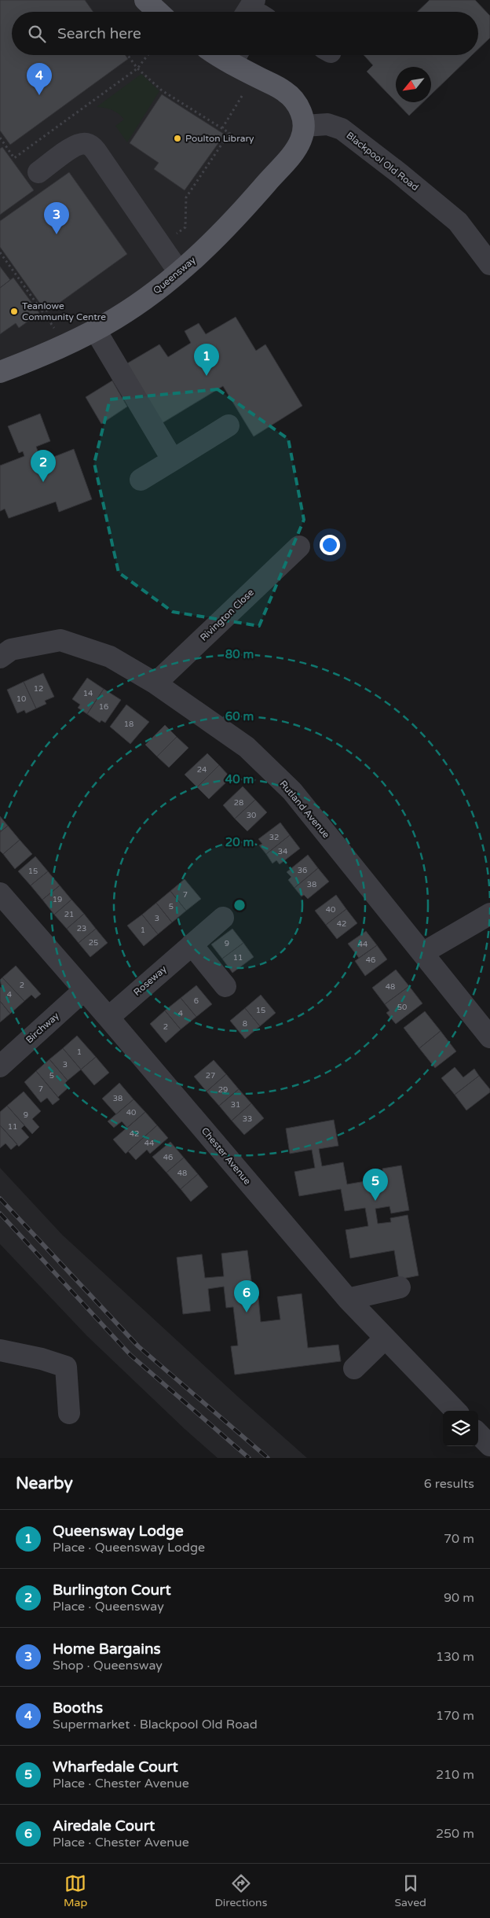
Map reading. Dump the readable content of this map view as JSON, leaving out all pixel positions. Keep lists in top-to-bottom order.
{
  "streets": {
    "main road": ["Queensway"],
    "street": [
      "Blackpool Old Road",
      "Rivington Close",
      "Rutland Avenue",
      "Roseway",
      "Birchway",
      "Chester Avenue"
    ]
  },
  "crossings": [
    ["Blackpool Old Road", "Queensway"],
    ["Rivington Close", "Rutland Avenue"],
    ["Roseway", "Chester Avenue"],
    ["Birchway", "Chester Avenue"]
  ],
  "places": ["Poulton Library", "Teanlowe Community Centre"],
  "house_numbers": [
    "12",
    "14",
    "10",
    "16",
    "18",
    "24",
    "28",
    "30",
    "32",
    "34",
    "36",
    "15",
    "38",
    "7",
    "19",
    "5",
    "40",
    "21",
    "3",
    "42",
    "23",
    "1",
    "25",
    "9",
    "44",
    "11",
    "46",
    "2",
    "48",
    "4",
    "6",
    "50",
    "15",
    "4",
    "8",
    "2",
    "1",
    "3",
    "5",
    "27",
    "7",
    "29",
    "38",
    "31",
    "40",
    "9",
    "33",
    "11",
    "42",
    "44",
    "46",
    "48"
  ],
  "north": "bottom left",
  "page": {
    "search": "Search here",
    "pins": [
      "4",
      "3",
      "1",
      "2",
      "5",
      "6"
    ],
    "heading": ["Nearby", "6 results"],
    "list": [
      {
        "mark": "1",
        "name": "Queensway Lodge",
        "note": "Place · Queensway Lodge",
        "value": "70 m"
      },
      {
        "mark": "2",
        "name": "Burlington Court",
        "note": "Place · Queensway",
        "value": "90 m"
      },
      {
        "mark": "3",
        "name": "Home Bargains",
        "note": "Shop · Queensway",
        "value": "130 m"
      },
      {
        "mark": "4",
        "name": "Booths",
        "note": "Supermarket · Blackpool Old Road",
        "value": "170 m"
      },
      {
        "mark": "5",
        "name": "Wharfedale Court",
        "note": "Place · Chester Avenue",
        "value": "210 m"
      },
      {
        "mark": "6",
        "name": "Airedale Court",
        "note": "Place · Chester Avenue",
        "value": "250 m"
      }
    ],
    "nav": ["Map", "Directions", "Saved"]
  },
  "rings": [
    "80 m",
    "60 m",
    "40 m",
    "20 m"
  ]
}
